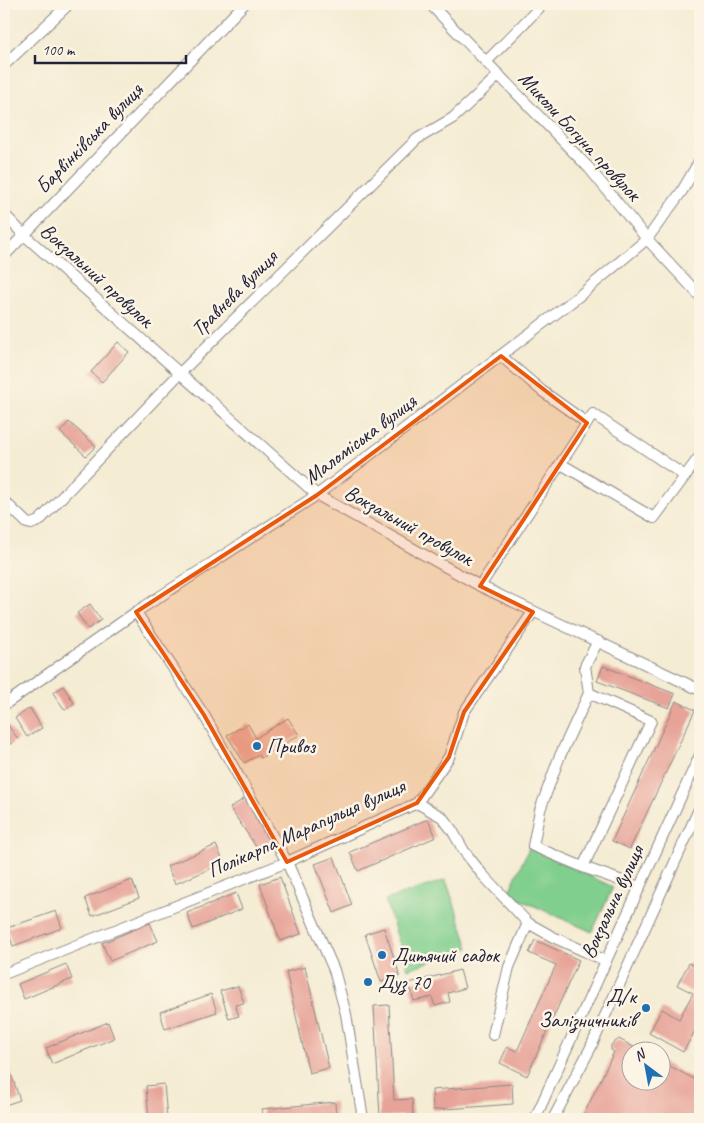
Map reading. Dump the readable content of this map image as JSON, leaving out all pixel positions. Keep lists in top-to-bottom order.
{
  "streets": {
    "street": [
      "Миколи Богуна провулок",
      "Барвінківська вулиця",
      "Вокзальний провулок",
      "Травнева вулиця",
      "Маломіська вулиця",
      "Полікарпа Марапульця вулиця",
      "Вокзальна вулиця"
    ]
  },
  "crossings": [
    ["Миколи Богуна провулок", "Травнева вулиця"],
    ["Миколи Богуна провулок", "Маломіська вулиця"],
    ["Барвінківська вулиця", "Вокзальний провулок"],
    ["Вокзальний провулок", "Травнева вулиця"],
    ["Вокзальний провулок", "Маломіська вулиця"],
    ["Вокзальний провулок", "Полікарпа Марапульця вулиця"]
  ],
  "places": [
    "Привоз",
    "Дитячий садок",
    "Дуз 70",
    "Д/к Залізничників"
  ],
  "scale_bar": "100 m",
  "north": "top left"
}
